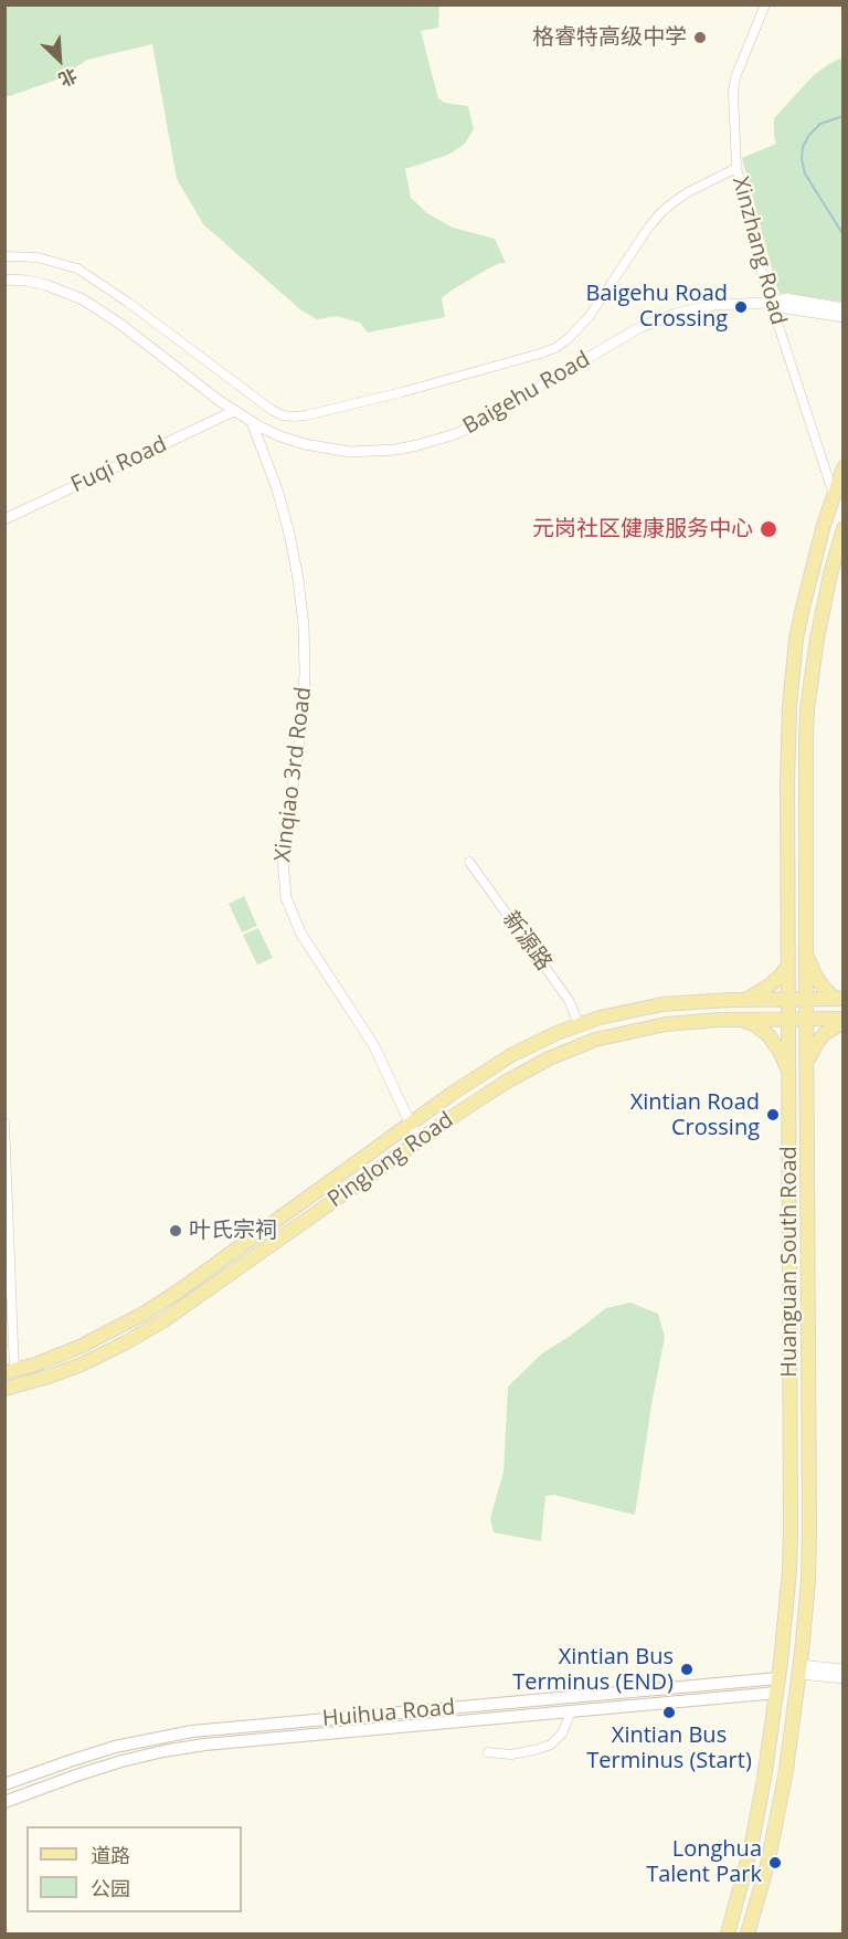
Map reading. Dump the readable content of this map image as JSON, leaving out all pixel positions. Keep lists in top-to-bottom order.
{
  "streets": {
    "main road": ["Pinglong Road", "Huanguan South Road", "Huihua Road"],
    "street": [
      "Xinzhang Road",
      "Baigehu Road",
      "Fuqi Road",
      "Xinqiao 3rd Road",
      "新源路"
    ]
  },
  "crossings": [
    ["Xinzhang Road", "Baigehu Road"],
    ["Xinzhang Road", "Huanguan South Road"],
    ["Baigehu Road", "Fuqi Road"],
    ["Baigehu Road", "Xinqiao 3rd Road"],
    ["Xinqiao 3rd Road", "Pinglong Road"],
    ["新源路", "Pinglong Road"],
    ["Pinglong Road", "Huanguan South Road"],
    ["Huanguan South Road", "Huihua Road"]
  ],
  "places": [
    "格睿特高级中学",
    "Baigehu Road Crossing",
    "元岗社区健康服务中心",
    "Xintian Road Crossing",
    "叶氏宗祠",
    "Xintian Bus Terminus (END)",
    "Xintian Bus Terminus (Start)",
    "Longhua Talent Park"
  ],
  "legend": ["道路", "公园"],
  "north": "bottom right"
}
